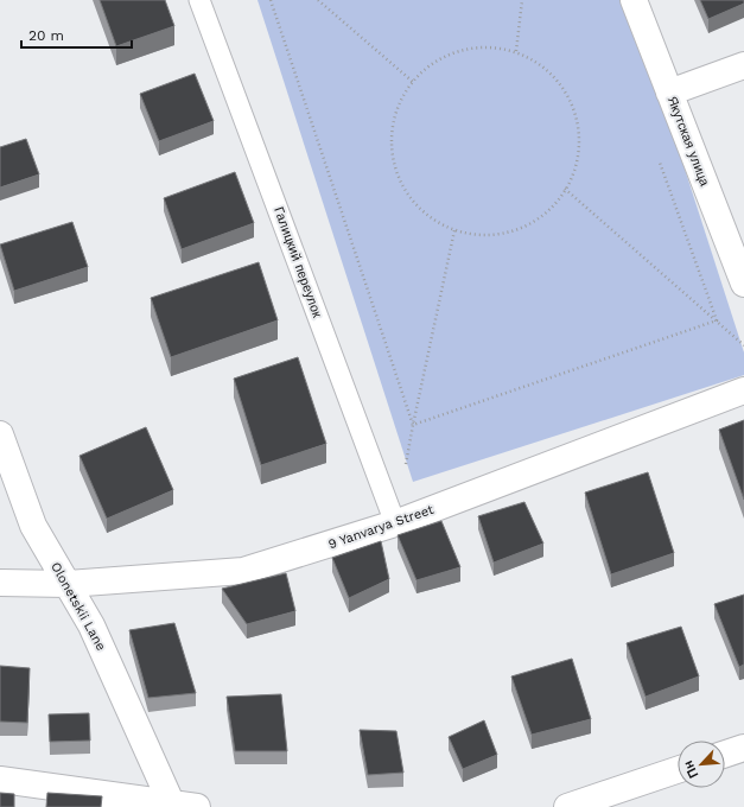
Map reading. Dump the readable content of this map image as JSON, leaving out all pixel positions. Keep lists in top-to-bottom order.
{
  "streets": {
    "street": ["Якутская улица", "9 Yanvarya Street", "Olonetskii Lane"],
    "lane": ["Галицкий переулок"]
  },
  "crossings": [
    ["Галицкий переулок", "9 Yanvarya Street"],
    ["9 Yanvarya Street", "Olonetskii Lane"]
  ],
  "scale_bar": "20 m",
  "north": "bottom left"
}
